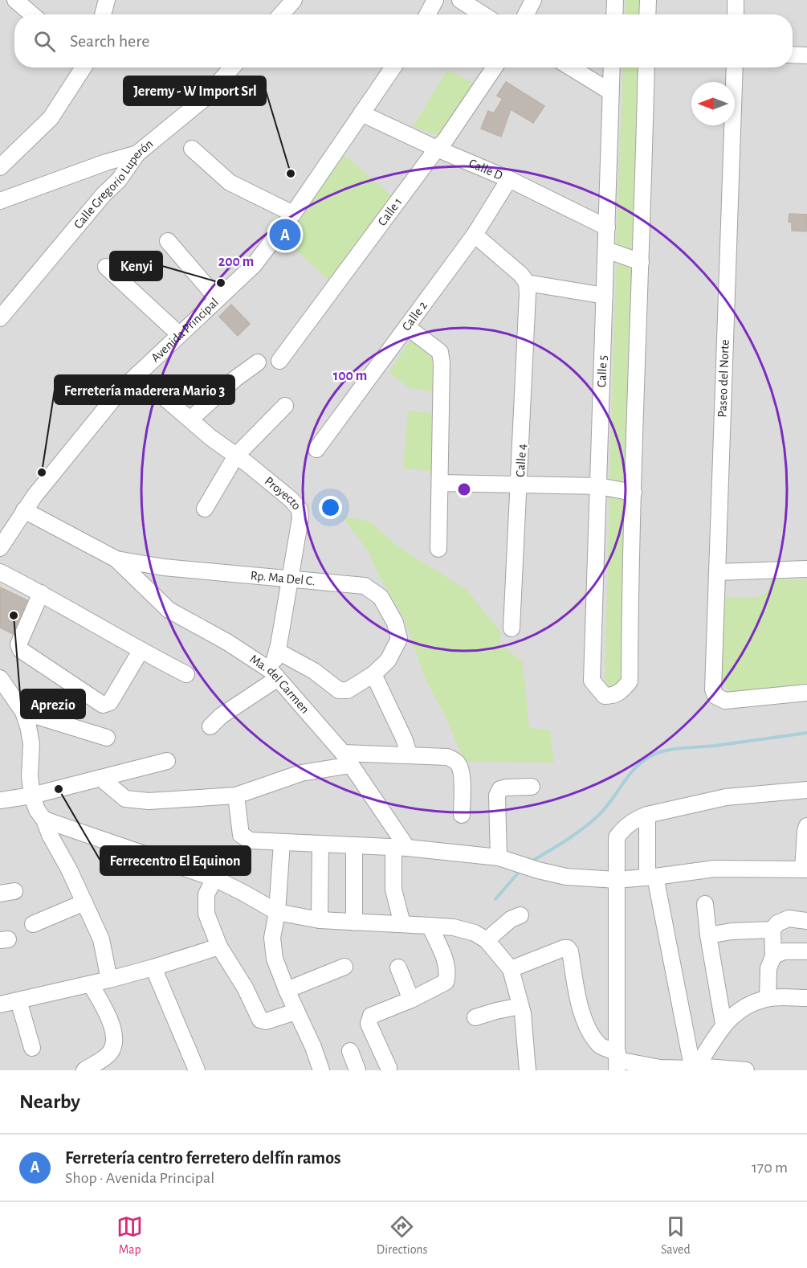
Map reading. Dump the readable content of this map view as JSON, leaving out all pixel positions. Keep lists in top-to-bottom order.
{
  "streets": {
    "street": [
      "Calle D",
      "Calle Gregorio Luperón",
      "Calle 1",
      "Calle 2",
      "Avenida Principal",
      "Calle 5",
      "Paseo del Norte",
      "Calle 4",
      "Proyecto",
      "Rp. Ma Del C.",
      "Ma. del Carmen"
    ]
  },
  "crossings": [
    ["Calle D", "Calle 1"],
    ["Calle D", "Calle 2"],
    ["Calle D", "Avenida Principal"],
    ["Calle D", "Calle 5"],
    ["Avenida Principal", "Proyecto"],
    ["Proyecto", "Rp. Ma Del C."],
    ["Proyecto", "Ma. del Carmen"],
    ["Rp. Ma Del C.", "Ma. del Carmen"]
  ],
  "places": [
    "Jeremy - W Import Srl",
    "Kenyi",
    "Ferretería maderera Mario 3",
    "Aprezio",
    "Ferrecentro El Equinon"
  ],
  "north": "left",
  "page": {
    "search": "Search here",
    "pins": "A",
    "heading": "Nearby",
    "list": [
      {
        "mark": "A",
        "name": "Ferretería centro ferretero delfín ramos",
        "note": "Shop · Avenida Principal",
        "value": "170 m"
      }
    ],
    "nav": ["Map", "Directions", "Saved"]
  },
  "rings": ["200 m", "100 m"]
}
